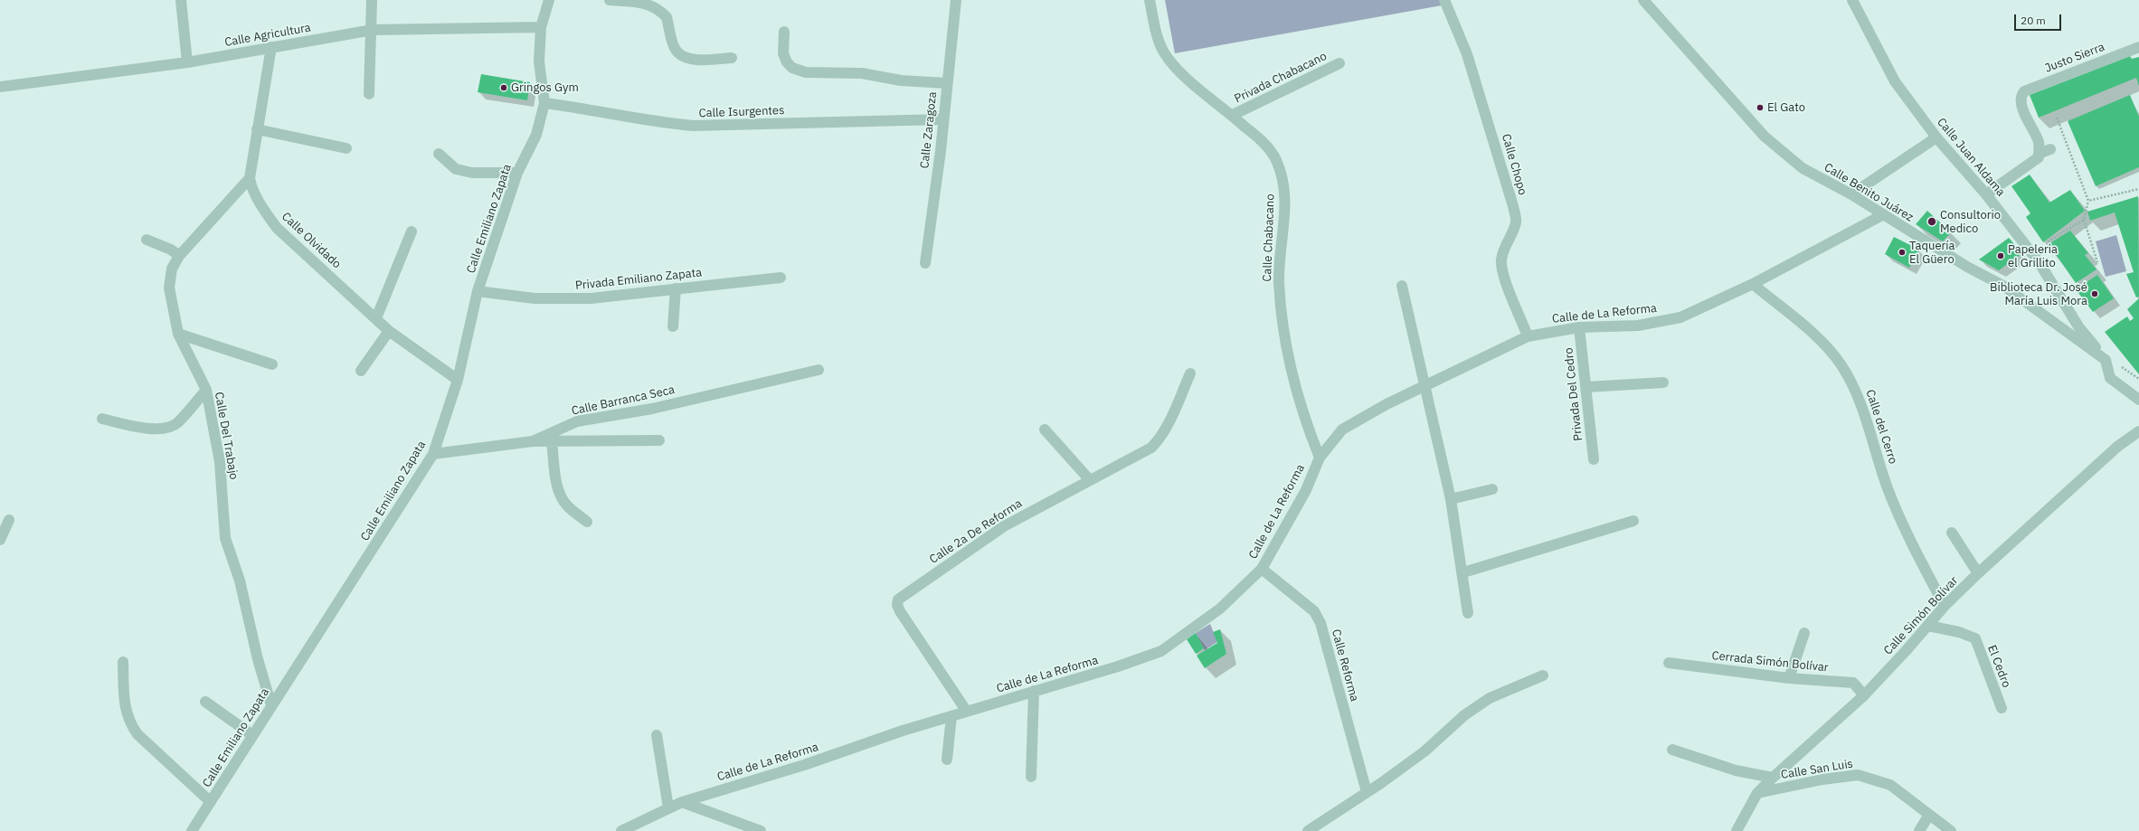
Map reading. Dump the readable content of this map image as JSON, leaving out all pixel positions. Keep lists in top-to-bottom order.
{
  "streets": {
    "street": [
      "Calle Agricultura",
      "Justo Sierra",
      "Privada Chabacano",
      "Calle Isurgentes",
      "Calle Zaragoza",
      "Calle Juan Aldama",
      "Calle Chopo",
      "Calle Benito Juárez",
      "Calle Emiliano Zapata",
      "Calle Chabacano",
      "Calle Olvidado",
      "Privada Emiliano Zapata",
      "Calle de La Reforma",
      "Privada Del Cedro",
      "Calle Barranca Seca",
      "Calle del Cerro",
      "Calle Del Trabajo",
      "Calle 2a De Reforma",
      "Calle Simón Bolívar",
      "Cerrada Simón Bolívar",
      "Calle Reforma",
      "El Cedro",
      "Calle San Luis"
    ]
  },
  "crossings": [
    ["Calle Agricultura", "Calle Emiliano Zapata"],
    ["Calle Agricultura", "Calle Olvidado"],
    ["Privada Chabacano", "Calle Chabacano"],
    ["Calle Isurgentes", "Calle Zaragoza"],
    ["Calle Isurgentes", "Calle Emiliano Zapata"],
    ["Calle Juan Aldama", "Calle Benito Juárez"],
    ["Calle Chopo", "Calle de La Reforma"],
    ["Calle Benito Juárez", "Calle de La Reforma"],
    ["Calle Emiliano Zapata", "Calle Olvidado"],
    ["Calle Emiliano Zapata", "Privada Emiliano Zapata"],
    ["Calle Emiliano Zapata", "Calle Barranca Seca"],
    ["Calle Emiliano Zapata", "Calle Del Trabajo"],
    ["Calle Chabacano", "Calle de La Reforma"],
    ["Calle Olvidado", "Calle Del Trabajo"],
    ["Calle de La Reforma", "Privada Del Cedro"],
    ["Calle de La Reforma", "Calle del Cerro"],
    ["Calle de La Reforma", "Calle 2a De Reforma"],
    ["Calle de La Reforma", "Calle Reforma"],
    ["Calle del Cerro", "Calle Simón Bolívar"],
    ["Calle Simón Bolívar", "Cerrada Simón Bolívar"],
    ["Calle Simón Bolívar", "El Cedro"],
    ["Calle Simón Bolívar", "Calle San Luis"]
  ],
  "places": [
    "Gringos Gym",
    "El Gato",
    "Consultorio Medico",
    "Taquería El Güero",
    "Papeleria el Grillito",
    "Biblioteca Dr. José María Luis Mora"
  ],
  "scale_bar": "20 m"
}
